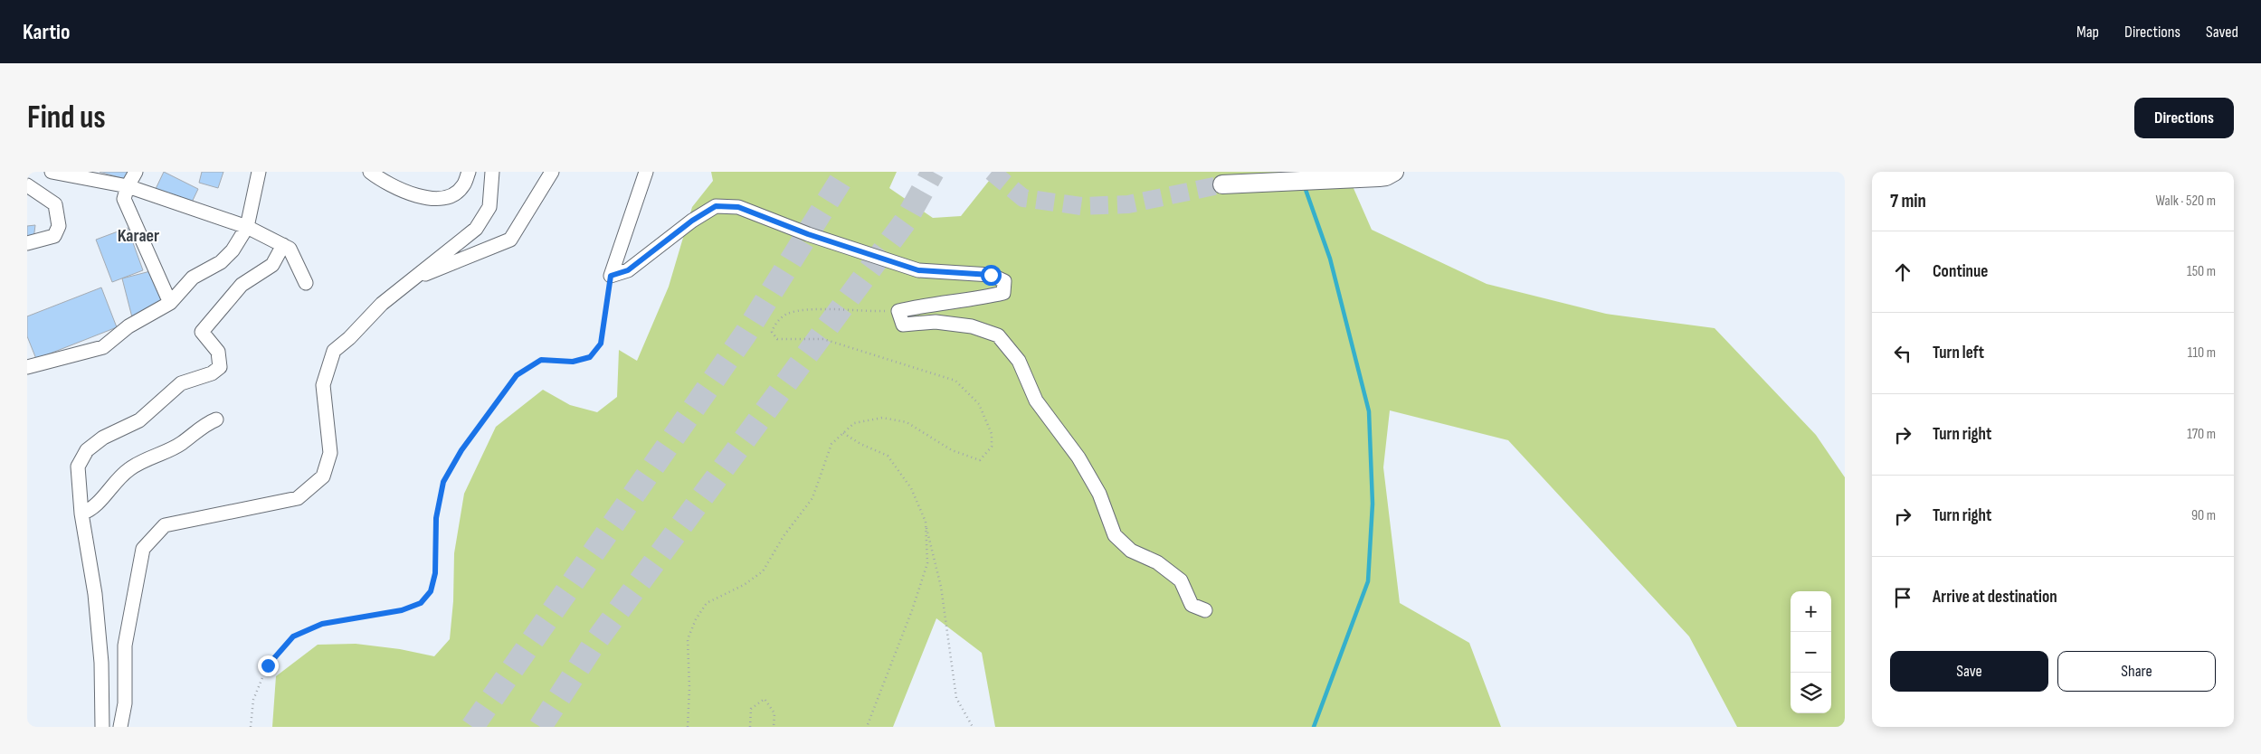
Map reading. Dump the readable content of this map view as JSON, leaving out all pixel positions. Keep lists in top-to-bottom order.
{
  "districts": ["Karaer"],
  "page": {
    "header": "Kartio",
    "nav": ["Map", "Directions", "Saved"],
    "buttons": [
      "Directions",
      ["Save", "Share"]
    ],
    "title": "Find us",
    "heading": ["7 min", "Walk · 520 m"],
    "list": [
      ["Continue", "150 m"],
      ["Turn left", "110 m"],
      ["Turn right", "170 m"],
      ["Turn right", "90 m"],
      "Arrive at destination"
    ],
    "map_buttons": ["+", "−"]
  }
}
